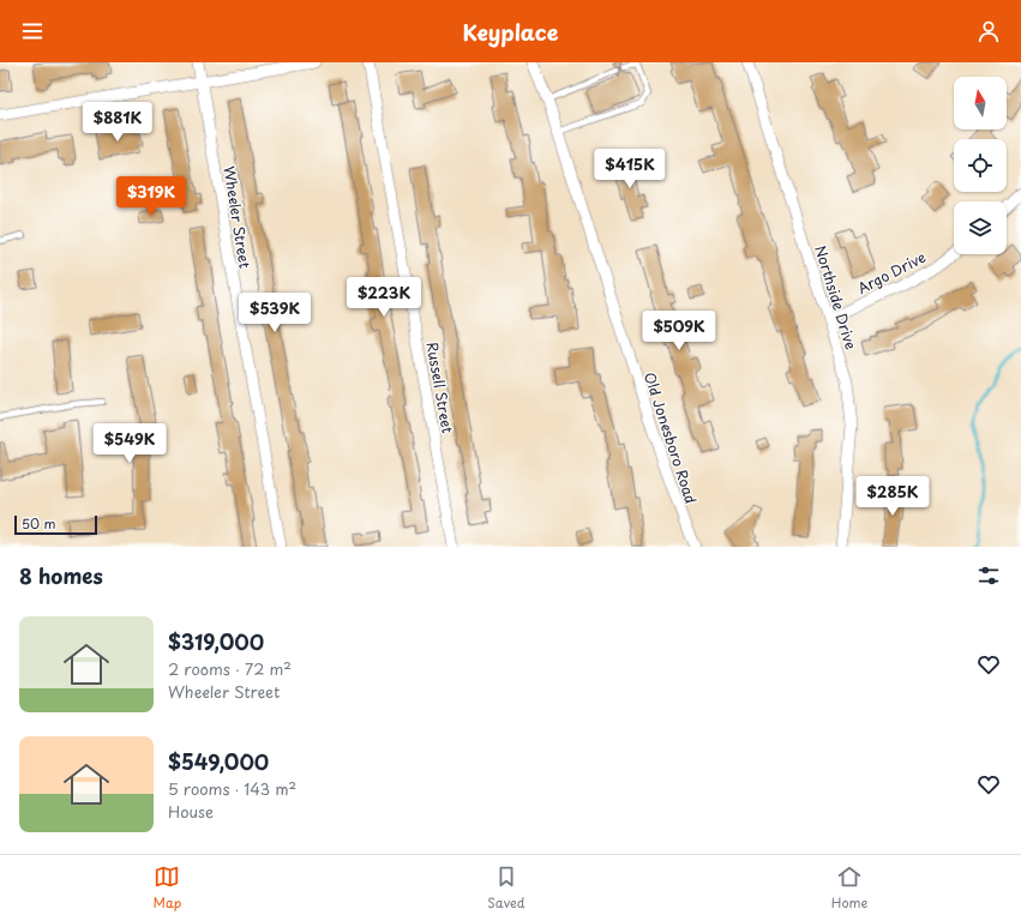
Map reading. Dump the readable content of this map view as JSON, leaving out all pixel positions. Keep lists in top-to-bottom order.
{
  "streets": {
    "street": [
      "Wheeler Street",
      "Argo Drive",
      "Northside Drive",
      "Russell Street",
      "Old Jonesboro Road"
    ]
  },
  "crossings": [
    ["Argo Drive", "Northside Drive"]
  ],
  "scale_bar": "50 m",
  "north": "top",
  "page": {
    "header": "Keyplace",
    "price": [
      "$881K",
      "$415K",
      "$319K",
      "$223K",
      "$539K",
      "$509K",
      "$549K",
      "$285K"
    ],
    "scale": "50 m",
    "heading": "8 homes",
    "list": [
      {
        "name": "$319,000",
        "note": "2 rooms · 72 m² · Wheeler Street"
      },
      {
        "name": "$549,000",
        "note": "5 rooms · 143 m² · House"
      }
    ],
    "tabs": ["Map", "Saved", "Home"]
  }
}
